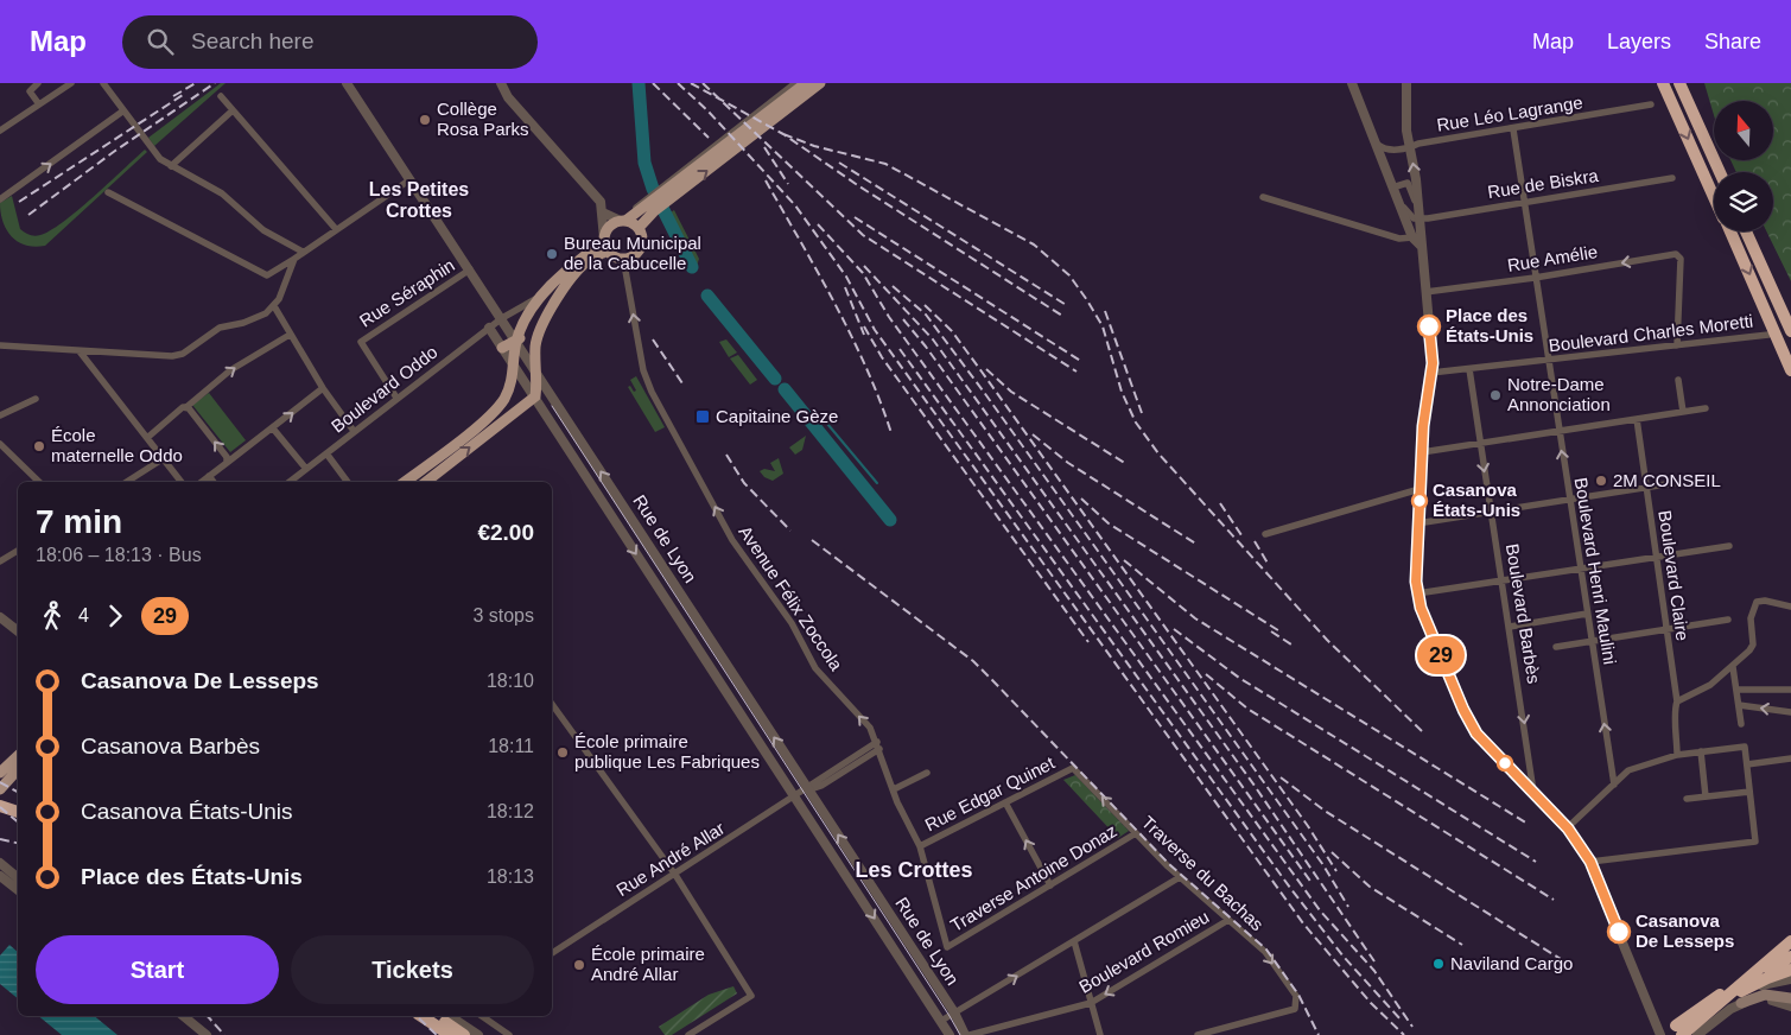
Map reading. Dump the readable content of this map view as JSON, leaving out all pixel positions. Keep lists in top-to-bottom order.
{
  "streets": {
    "street": [
      "Rue Léo Lagrange",
      "Rue de Biskra",
      "Rue Amélie",
      "Rue Séraphin",
      "Boulevard Charles Moretti",
      "Boulevard Oddo",
      "Rue de Lyon",
      "Boulevard Henri Maulini",
      "Boulevard Claire",
      "Avenue Félix Zoccola",
      "Boulevard Barbès",
      "Rue Edgar Quinet",
      "Rue André Allar",
      "Traverse du Bachas",
      "Traverse Antoine Donaz",
      "Boulevard Romieu"
    ]
  },
  "crossings": [
    ["Rue Léo Lagrange", "Boulevard Henri Maulini"],
    ["Rue de Biskra", "Boulevard Henri Maulini"],
    ["Rue Amélie", "Boulevard Charles Moretti"],
    ["Rue Amélie", "Boulevard Henri Maulini"],
    ["Rue Séraphin", "Boulevard Oddo"],
    ["Rue Séraphin", "Rue de Lyon"],
    ["Boulevard Charles Moretti", "Boulevard Henri Maulini"],
    ["Boulevard Charles Moretti", "Boulevard Barbès"],
    ["Boulevard Oddo", "Rue de Lyon"],
    ["Rue de Lyon", "Rue André Allar"],
    ["Rue de Lyon", "Boulevard Romieu"],
    ["Avenue Félix Zoccola", "Rue Edgar Quinet"],
    ["Avenue Félix Zoccola", "Rue André Allar"],
    ["Avenue Félix Zoccola", "Traverse Antoine Donaz"],
    ["Rue Edgar Quinet", "Traverse du Bachas"],
    ["Traverse du Bachas", "Traverse Antoine Donaz"],
    ["Traverse du Bachas", "Boulevard Romieu"]
  ],
  "one_way": ["Avenue Félix Zoccola", "Boulevard Romieu"],
  "districts": ["Les Petites Crottes", "Les Crottes"],
  "places": {
    "other": [
      "Collège Rosa Parks",
      "Bureau Municipal de la Cabucelle",
      "Place des États-Unis",
      "Notre-Dame Annonciation",
      "École maternelle Oddo",
      "2M CONSEIL",
      "Casanova États-Unis",
      "École primaire publique Les Fabriques",
      "Casanova De Lesseps",
      "Naviland Cargo",
      "École primaire André Allar"
    ],
    "transit": ["Capitaine Gèze"]
  },
  "lines": ["bus line 29"],
  "north": "top",
  "page": {
    "header": "Map",
    "search": "Search here",
    "nav": ["Map", "Layers", "Share"],
    "on_map": "29",
    "heading": ["7 min", "18:06 – 18:13 · Bus", "€2.00"],
    "legs": ["4", "29", "3 stops"],
    "list": [
      {
        "name": "Casanova De Lesseps",
        "value": "18:10"
      },
      {
        "name": "Casanova Barbès",
        "value": "18:11"
      },
      {
        "name": "Casanova États-Unis",
        "value": "18:12"
      },
      {
        "name": "Place des États-Unis",
        "value": "18:13"
      }
    ],
    "buttons": ["Start", "Tickets"]
  }
}
